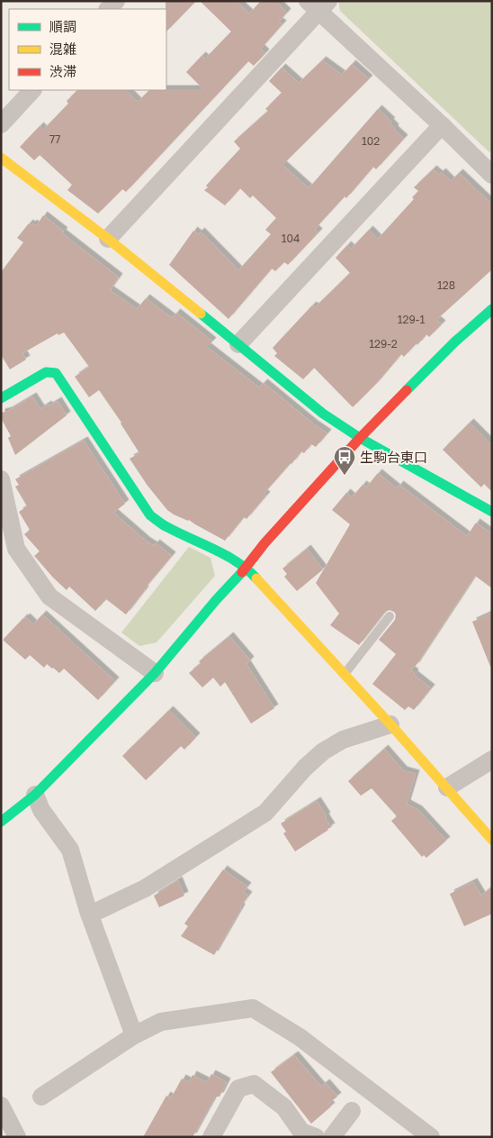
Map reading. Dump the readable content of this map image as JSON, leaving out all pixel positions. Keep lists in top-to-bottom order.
{
  "places": {
    "bus stop": ["生駒台東口"]
  },
  "house_numbers": [
    "77",
    "102",
    "104",
    "128",
    "129-1",
    "129-2"
  ],
  "legend": ["順調", "混雑", "渋滞"]
}
